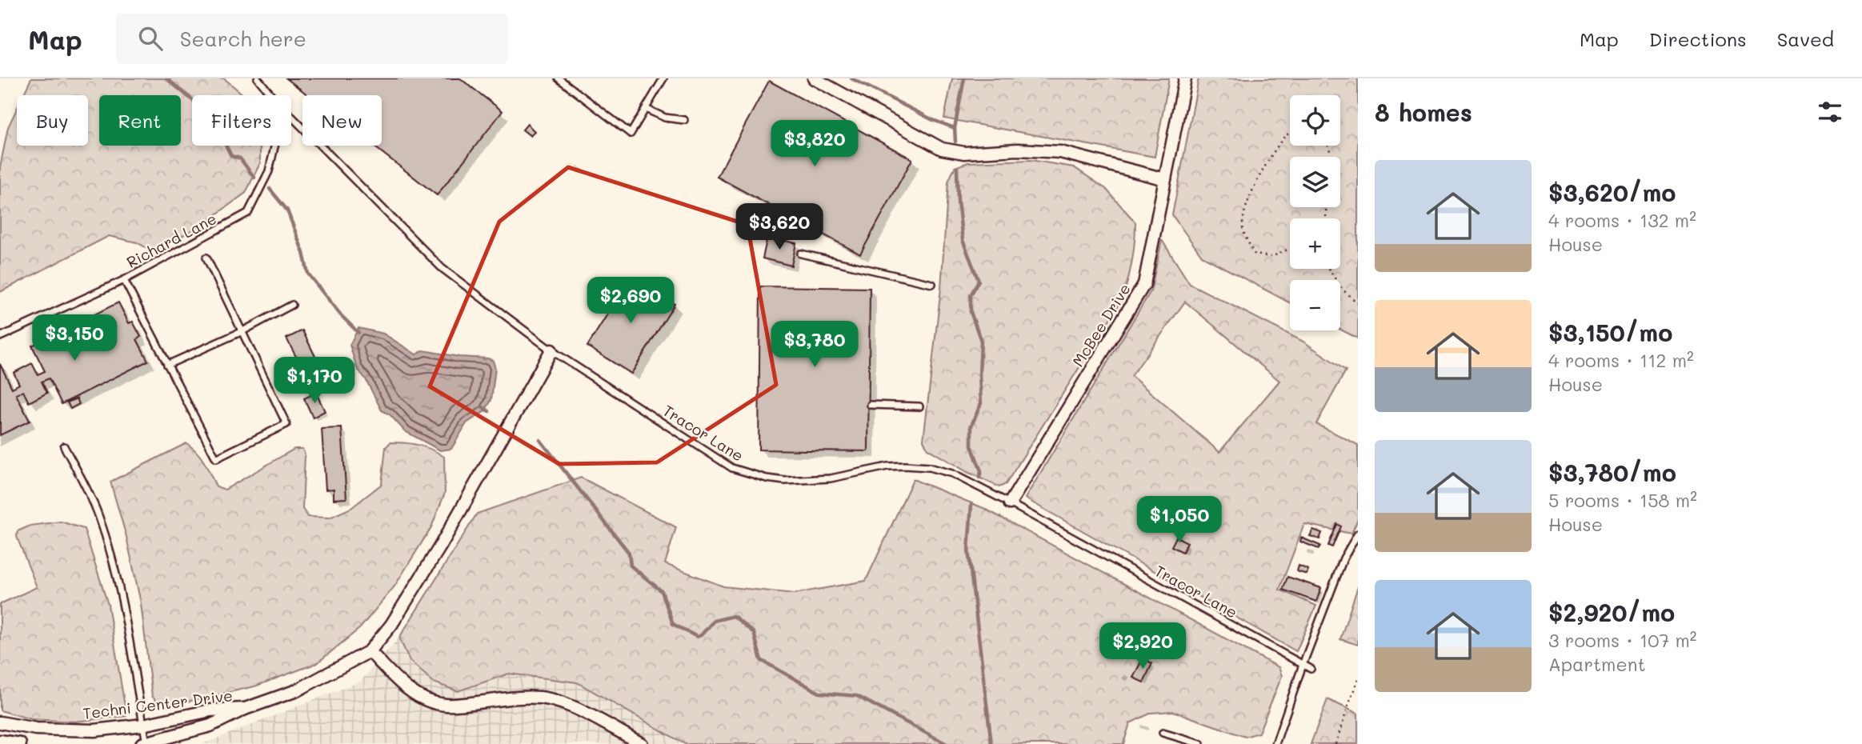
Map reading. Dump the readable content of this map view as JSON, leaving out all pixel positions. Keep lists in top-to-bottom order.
{
  "streets": {
    "street": ["McBee Drive", "Techni Center Drive"],
    "lane": ["Richard Lane", "Tracor Lane"]
  },
  "crossings": [
    ["McBee Drive", "Tracor Lane"]
  ],
  "page": {
    "header": "Map",
    "search": "Search here",
    "nav": ["Map", "Directions", "Saved"],
    "heading": "8 homes",
    "map_buttons": ["+", "−"],
    "chip": [
      "Buy",
      "Rent",
      "Filters",
      "New"
    ],
    "price": [
      "$3,820",
      "$3,620",
      "$2,690",
      "$3,150",
      "$3,780",
      "$1,170",
      "$1,050",
      "$2,920"
    ],
    "list": [
      {
        "name": "$3,620/mo",
        "note": "4 rooms · 132 m² · House"
      },
      {
        "name": "$3,150/mo",
        "note": "4 rooms · 112 m² · House"
      },
      {
        "name": "$3,780/mo",
        "note": "5 rooms · 158 m² · House"
      },
      {
        "name": "$2,920/mo",
        "note": "3 rooms · 107 m² · Apartment"
      }
    ]
  }
}
